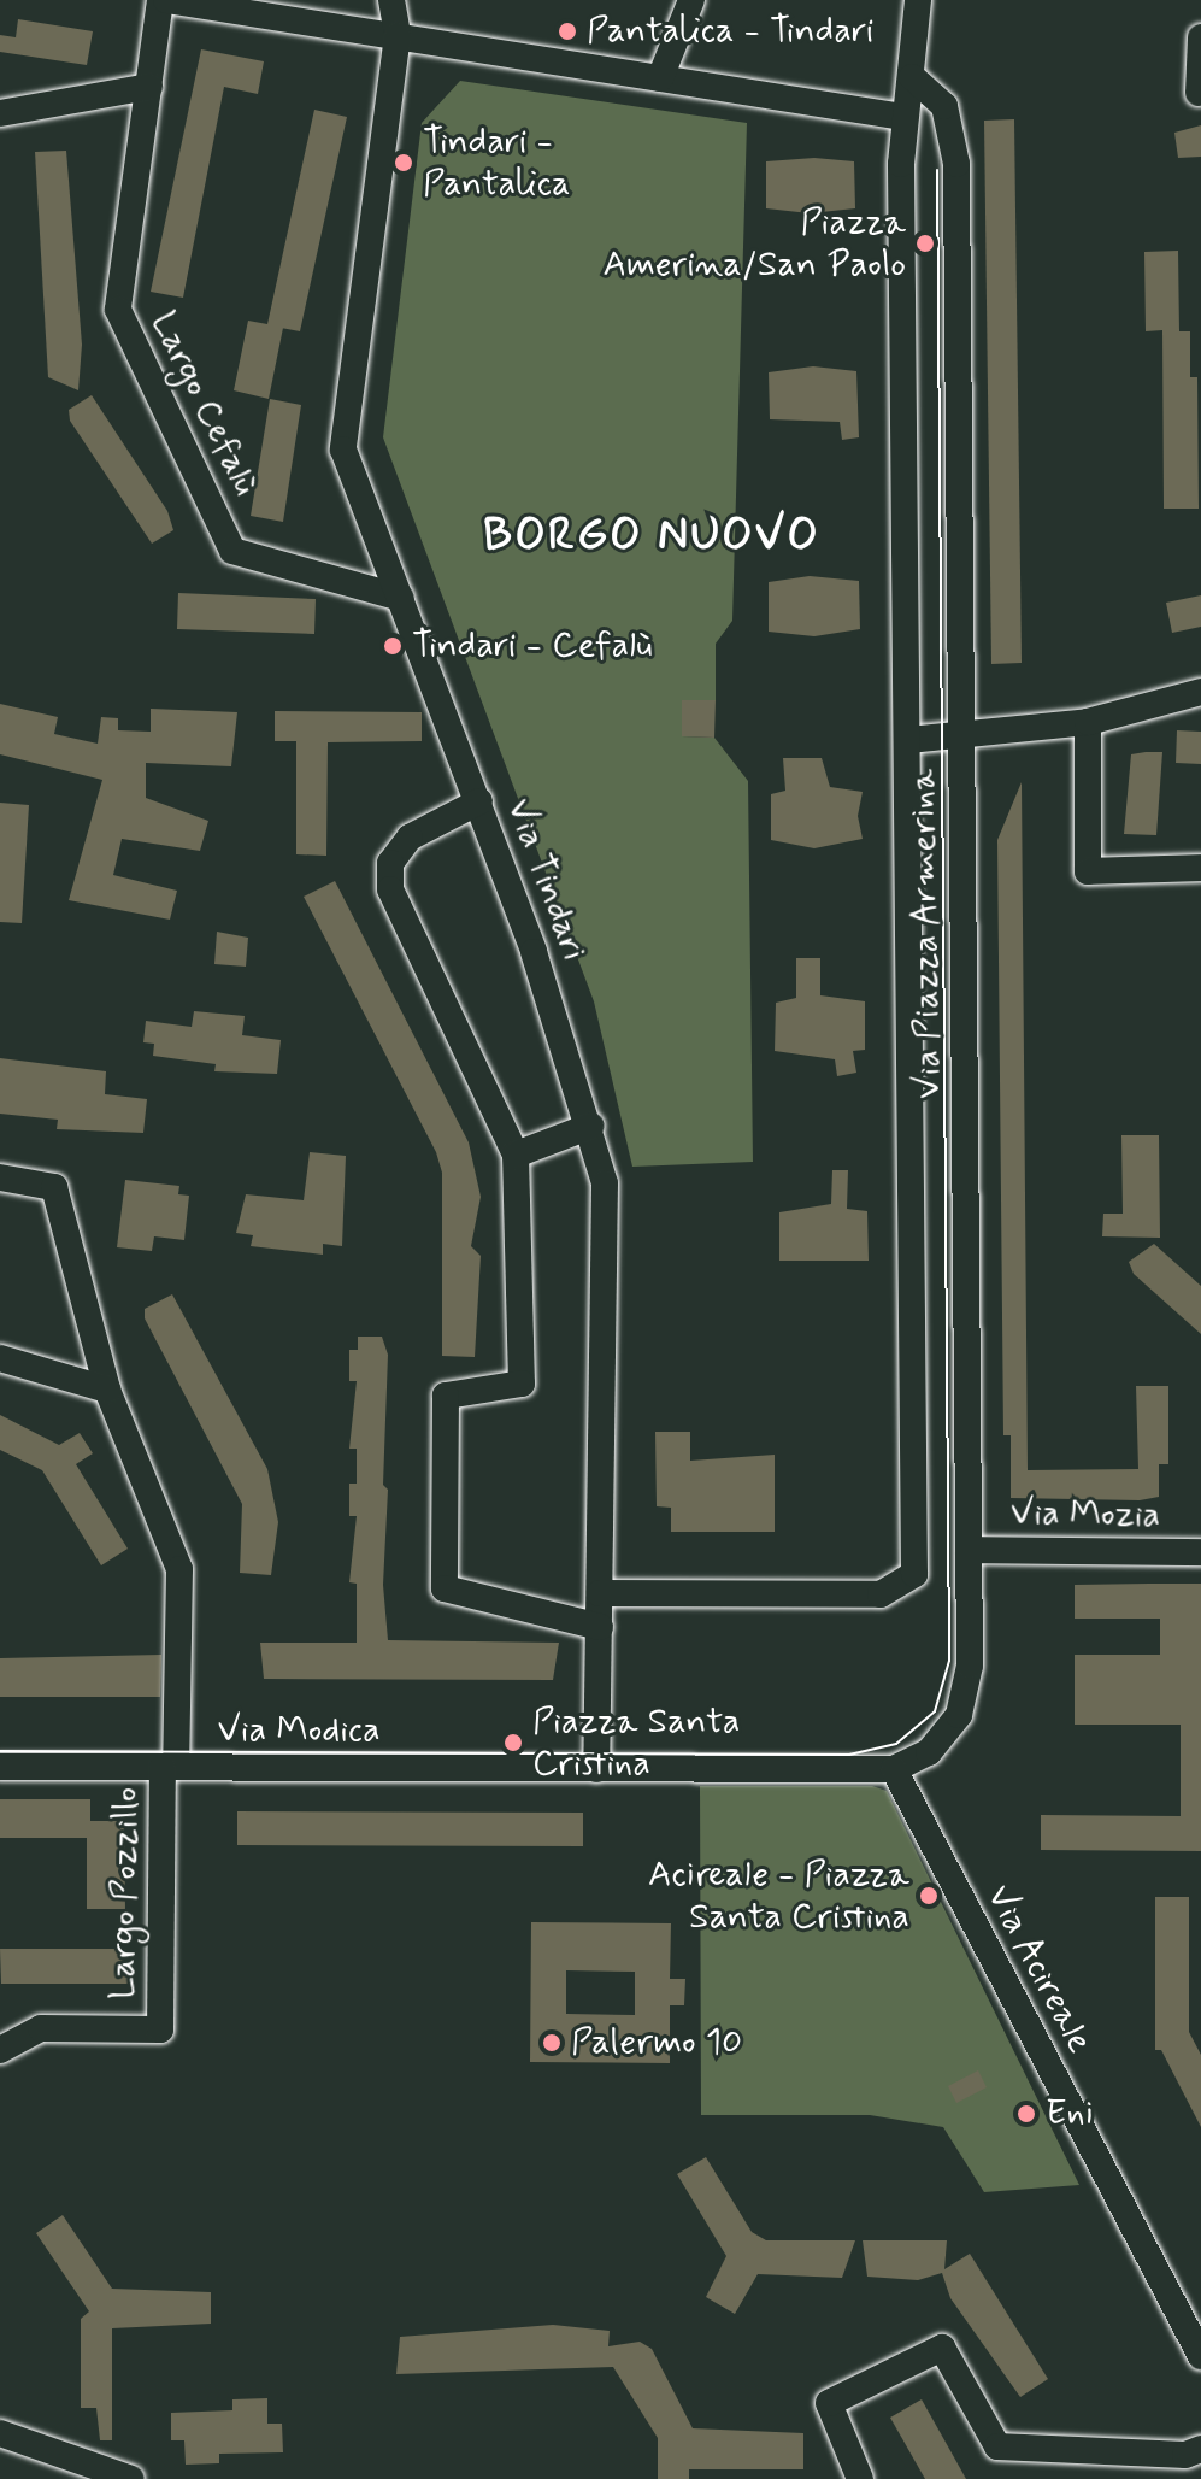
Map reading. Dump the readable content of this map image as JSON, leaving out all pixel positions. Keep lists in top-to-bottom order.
{
  "streets": {
    "street": [
      "Largo Cefalù",
      "Via Tindari",
      "Via Piazza Armerina",
      "Via Mozia",
      "Via Modica",
      "Largo Pozzillo",
      "Via Acireale"
    ]
  },
  "crossings": [
    ["Largo Cefalù", "Via Tindari"],
    ["Via Tindari", "Via Piazza Armerina"],
    ["Via Tindari", "Via Modica"],
    ["Via Piazza Armerina", "Via Mozia"],
    ["Via Piazza Armerina", "Via Acireale"],
    ["Via Modica", "Largo Pozzillo"]
  ],
  "districts": ["BORGO NUOVO"],
  "places": [
    "Pantalica - Tindari",
    "Tindari - Pantalica",
    "Piazza Amerina/San Paolo",
    "Tindari - Cefalù",
    "Piazza Santa Cristina",
    "Acireale - Piazza Santa Cristina",
    "Palermo 10",
    "Eni"
  ]
}
